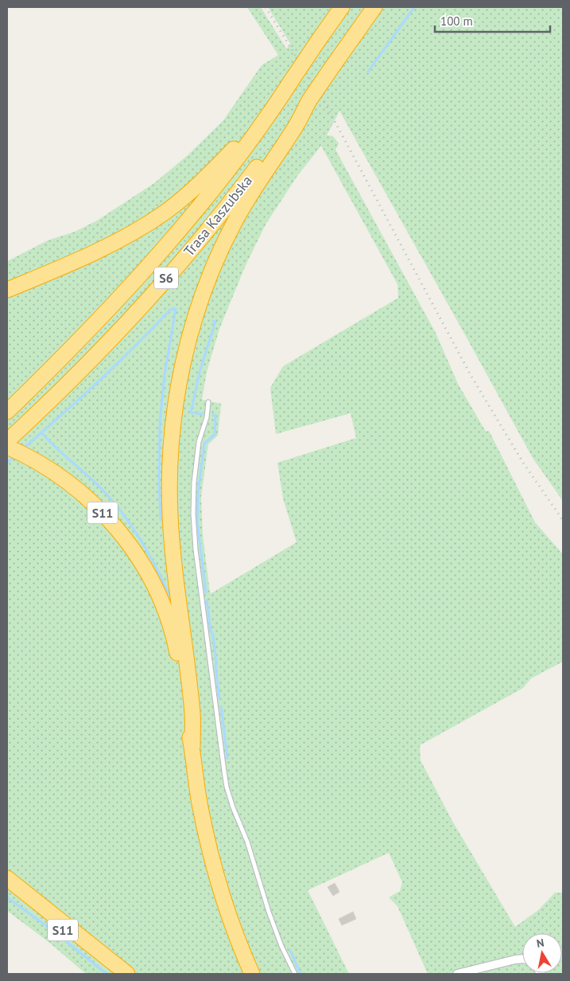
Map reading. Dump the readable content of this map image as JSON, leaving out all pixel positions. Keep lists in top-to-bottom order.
{
  "streets": {
    "highway": ["Trasa Kaszubska", "S6", "S11"]
  },
  "scale_bar": "100 m",
  "north": "top"
}
